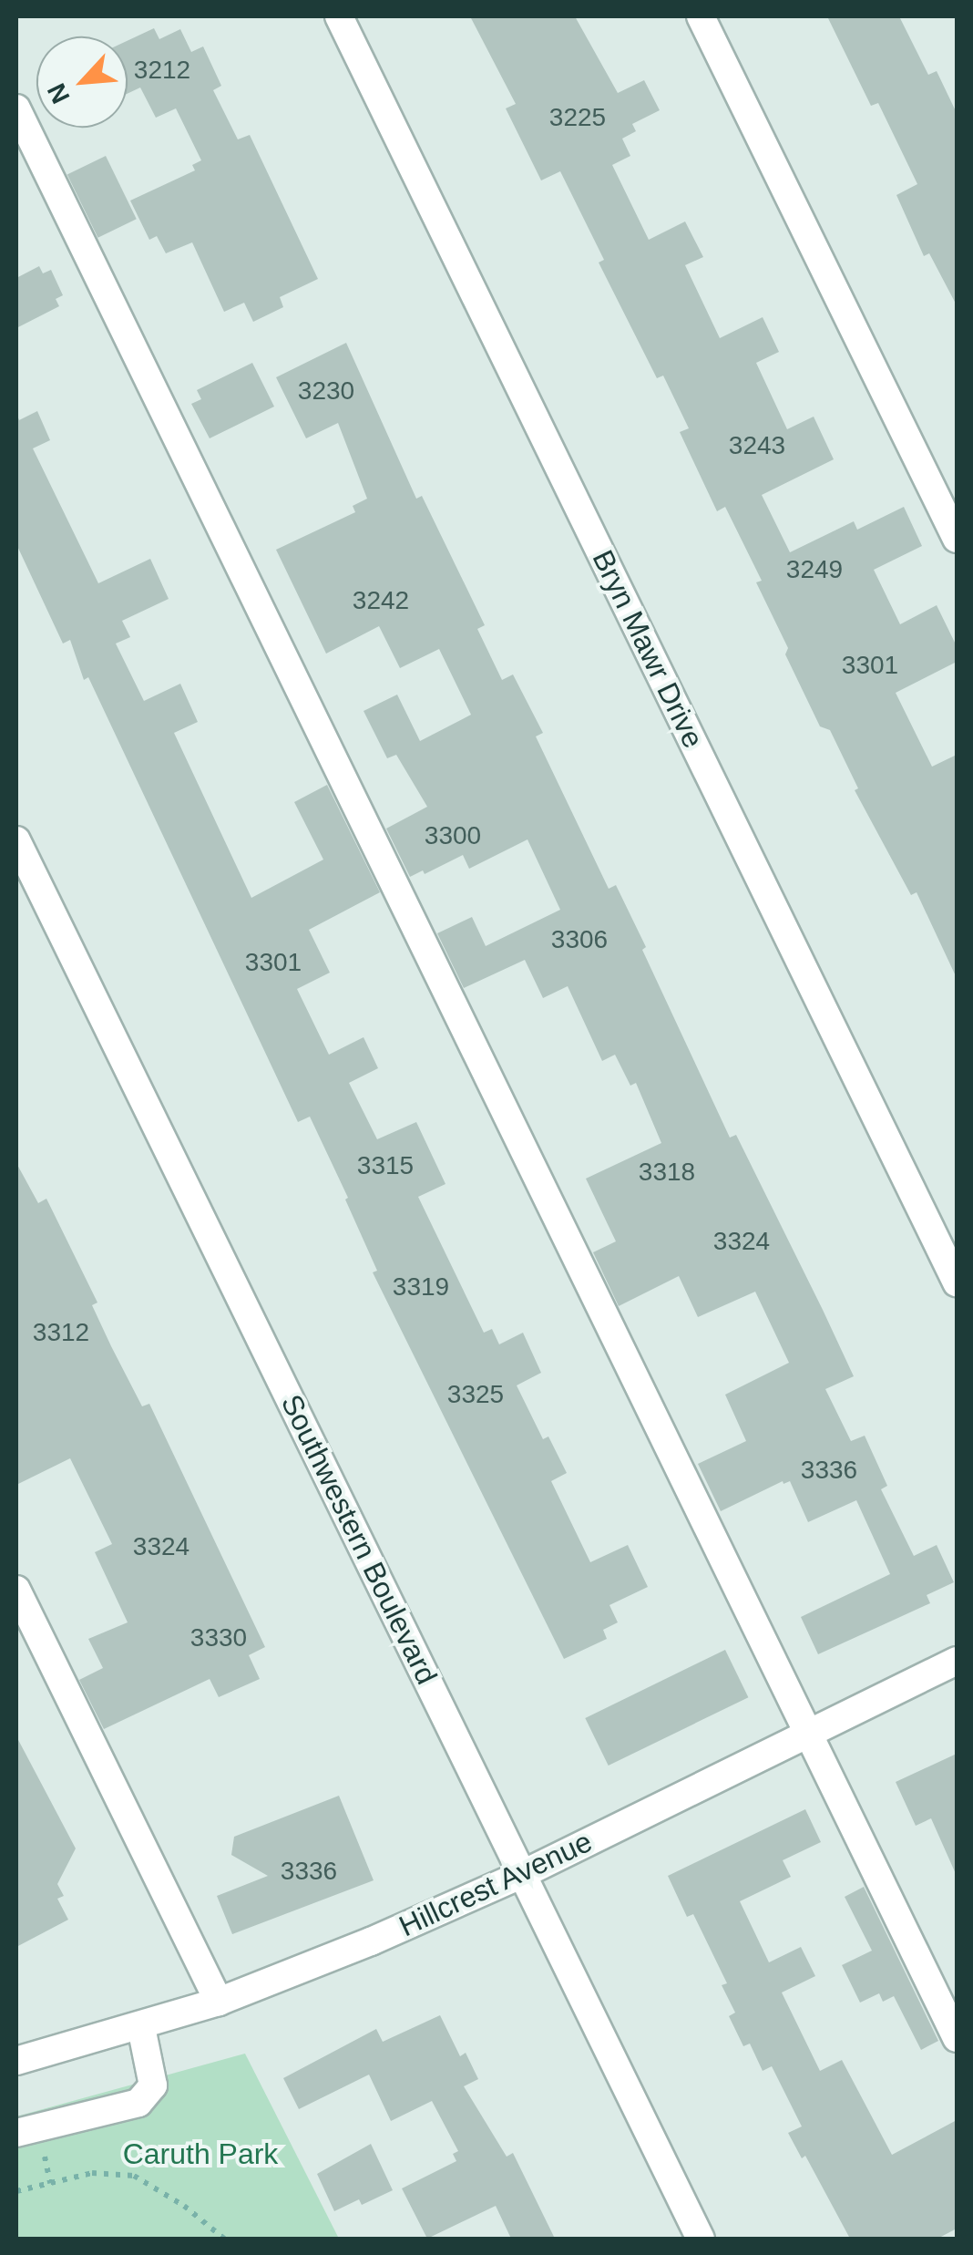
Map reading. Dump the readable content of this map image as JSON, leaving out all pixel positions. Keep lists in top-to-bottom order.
{
  "streets": {
    "street": ["Bryn Mawr Drive", "Southwestern Boulevard", "Hillcrest Avenue"]
  },
  "crossings": [
    ["Southwestern Boulevard", "Hillcrest Avenue"]
  ],
  "parks": ["Caruth Park"],
  "house_numbers": [
    "3212",
    "3225",
    "3230",
    "3243",
    "3249",
    "3242",
    "3301",
    "3300",
    "3306",
    "3301",
    "3315",
    "3318",
    "3324",
    "3319",
    "3312",
    "3325",
    "3336",
    "3324",
    "3330",
    "3336"
  ],
  "north": "bottom left"
}
